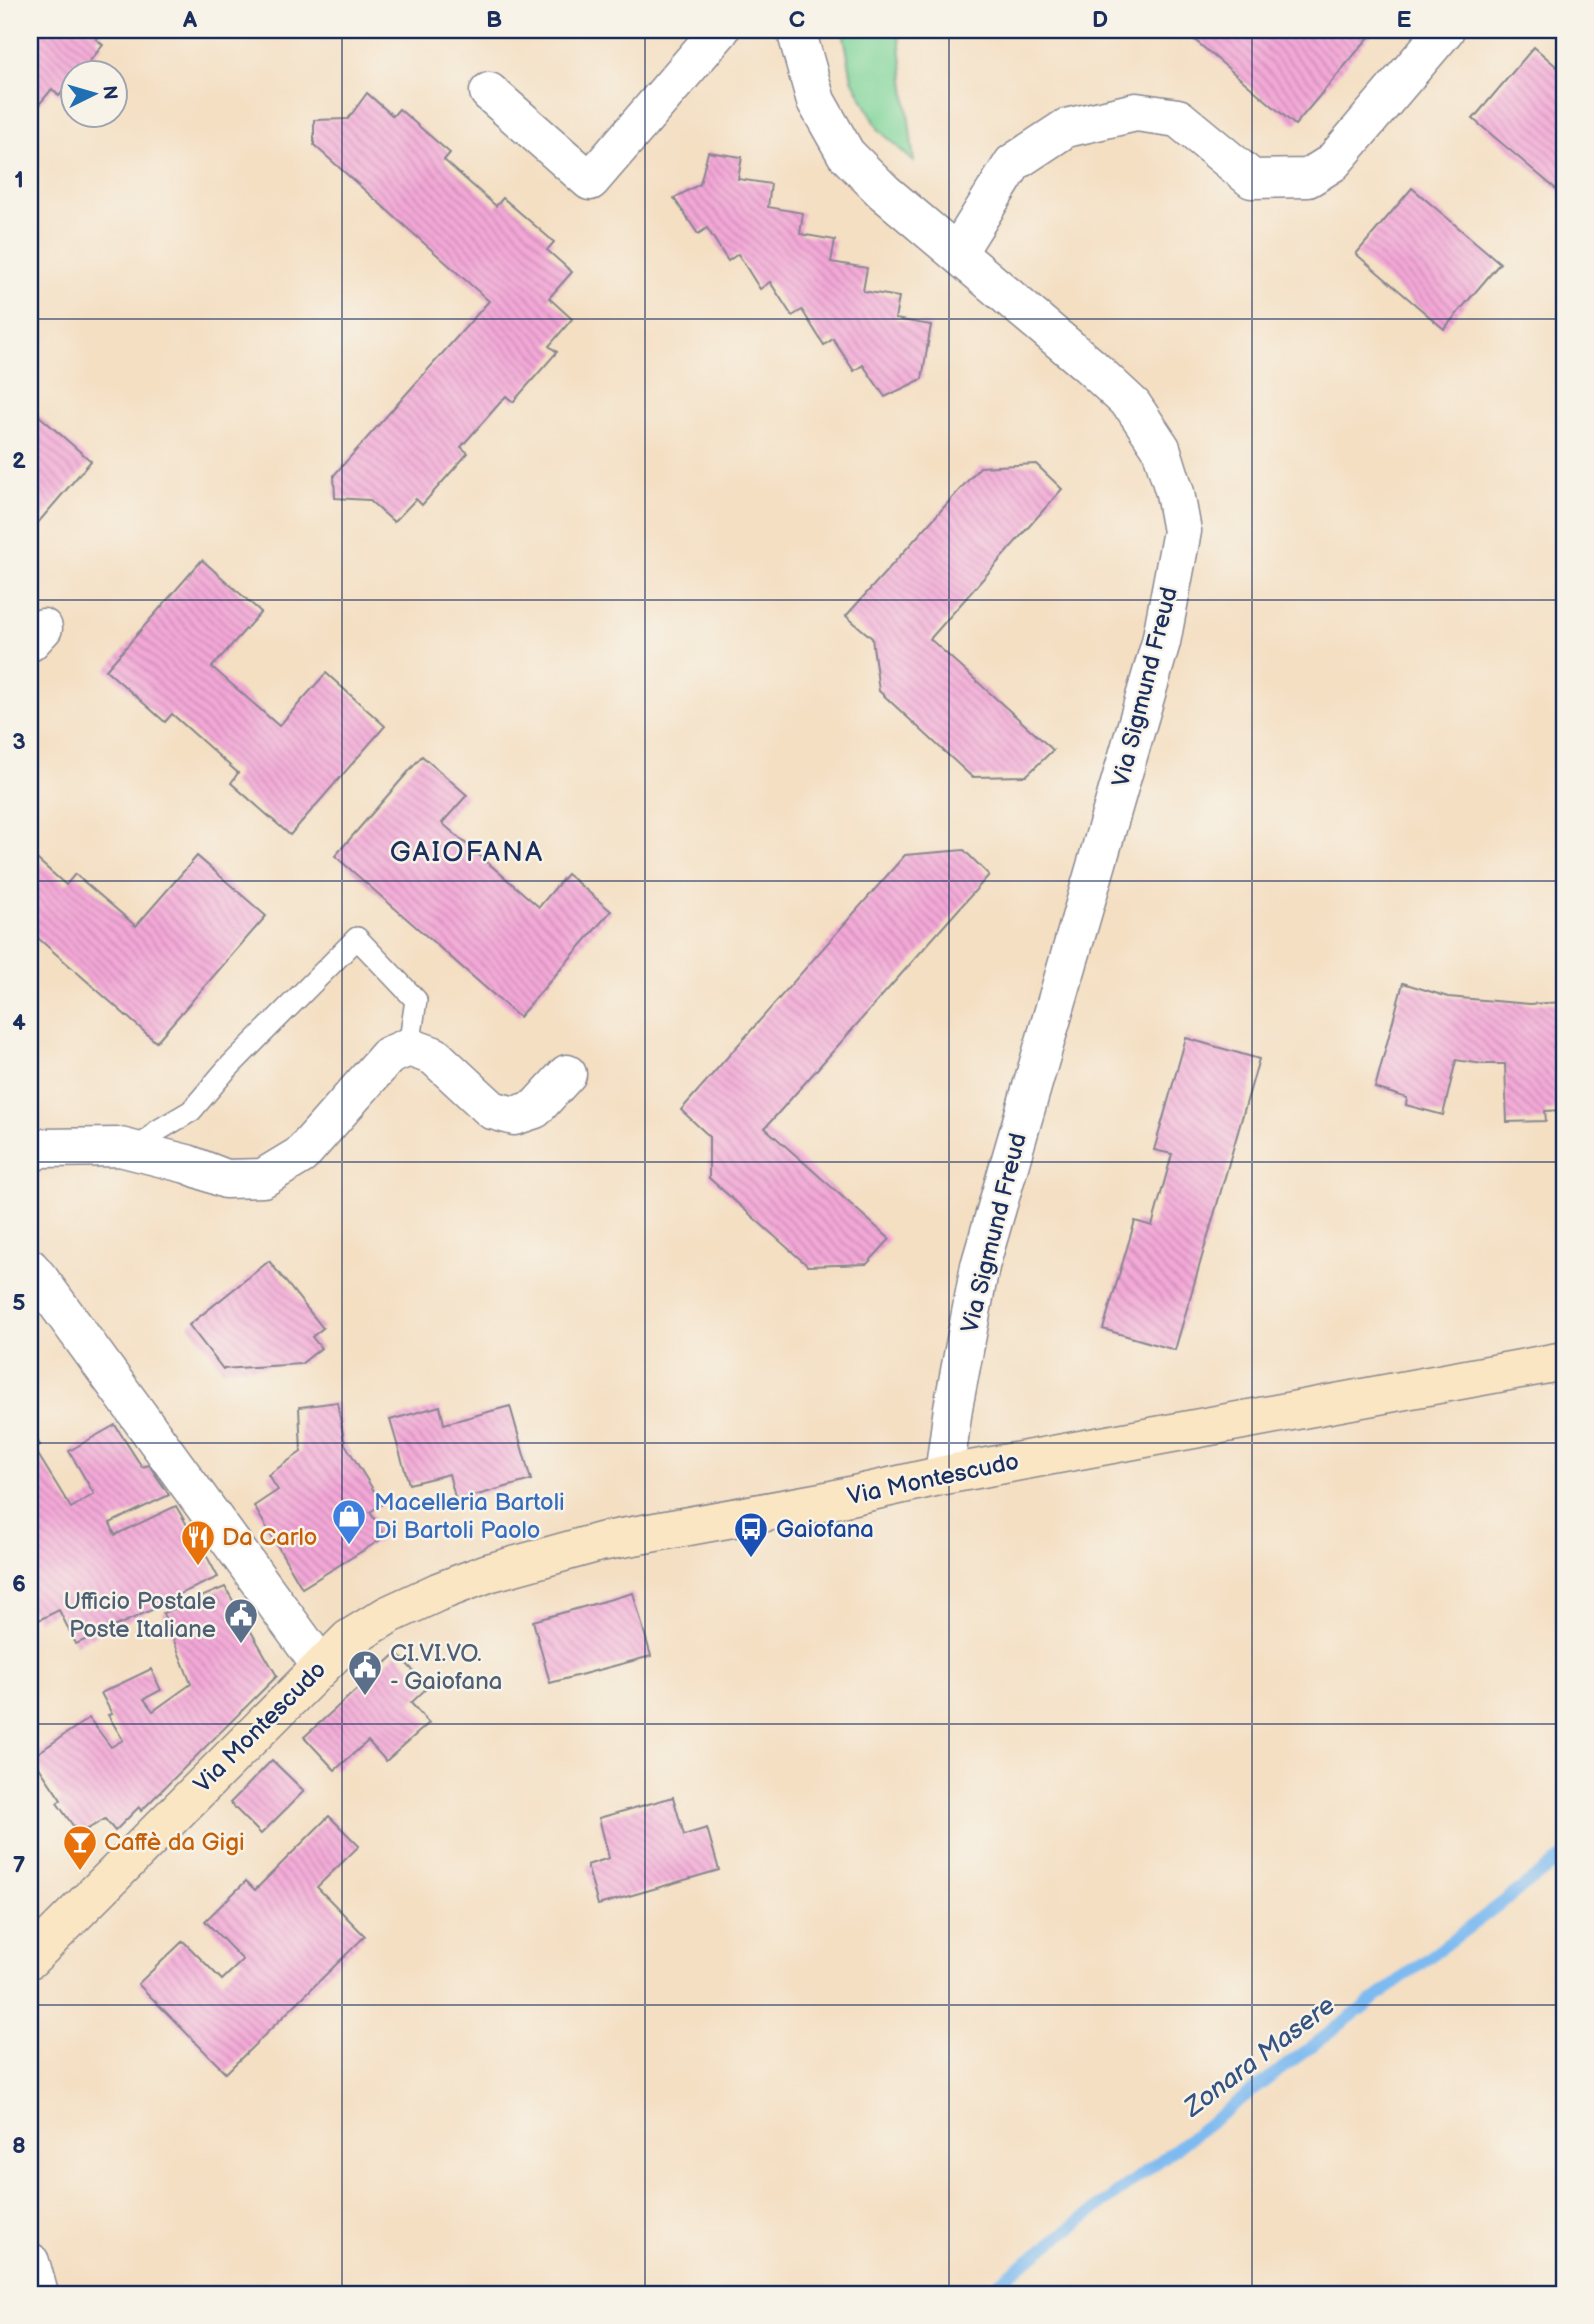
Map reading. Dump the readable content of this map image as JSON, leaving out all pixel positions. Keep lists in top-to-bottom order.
{
  "streets": {
    "street": ["Via Sigmund Freud", "Via Montescudo"]
  },
  "crossings": [
    ["Via Sigmund Freud", "Via Montescudo"]
  ],
  "districts": ["GAIOFANA"],
  "water": ["Zonara Masere"],
  "places": {
    "shop": ["Macelleria Bartoli Di Bartoli Paolo"],
    "bus stop": ["Gaiofana"],
    "restaurant": ["Da Carlo"],
    "public building": ["Ufficio Postale Poste Italiane", "CI.VI.VO. - Gaiofana"],
    "bar": ["Caffè da Gigi"]
  },
  "north": "right",
  "grid": {
    "columns": [
      "A",
      "B",
      "C",
      "D",
      "E"
    ],
    "rows": [
      "1",
      "2",
      "3",
      "4",
      "5",
      "6",
      "7",
      "8"
    ]
  }
}
